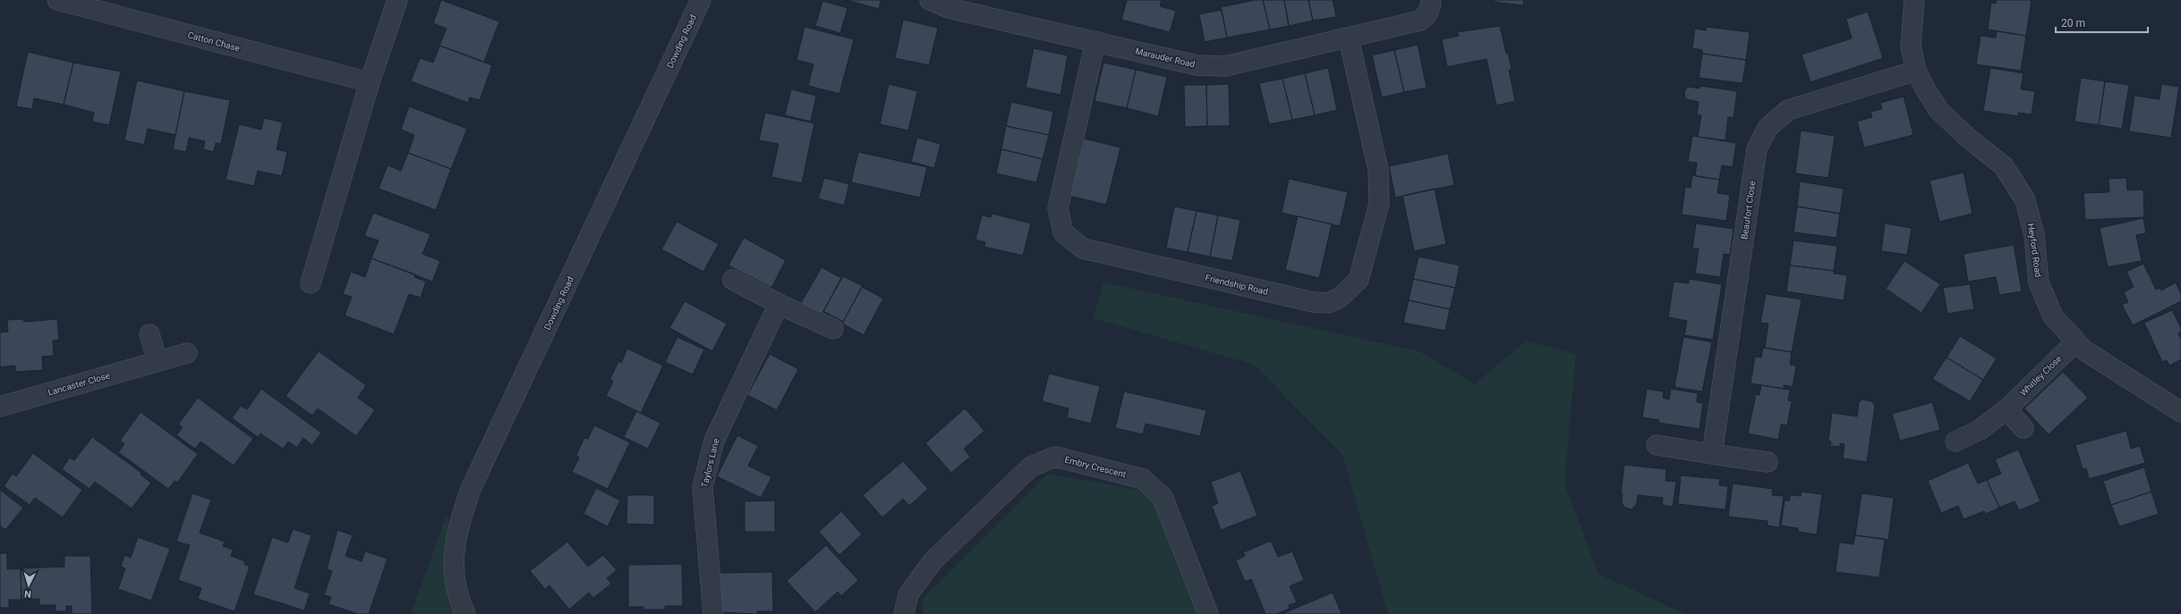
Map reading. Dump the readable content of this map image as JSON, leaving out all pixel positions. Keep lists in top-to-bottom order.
{
  "streets": {
    "street": [
      "Catton Chase",
      "Dowding Road",
      "Marauder Road",
      "Beaufort Close",
      "Heyford Road",
      "Friendship Road",
      "Whitley Close",
      "Lancaster Close",
      "Taylors Lane",
      "Embry Crescent"
    ]
  },
  "crossings": [
    ["Marauder Road", "Friendship Road"],
    ["Beaufort Close", "Heyford Road"],
    ["Heyford Road", "Whitley Close"]
  ],
  "scale_bar": "20 m",
  "north": "bottom"
}
